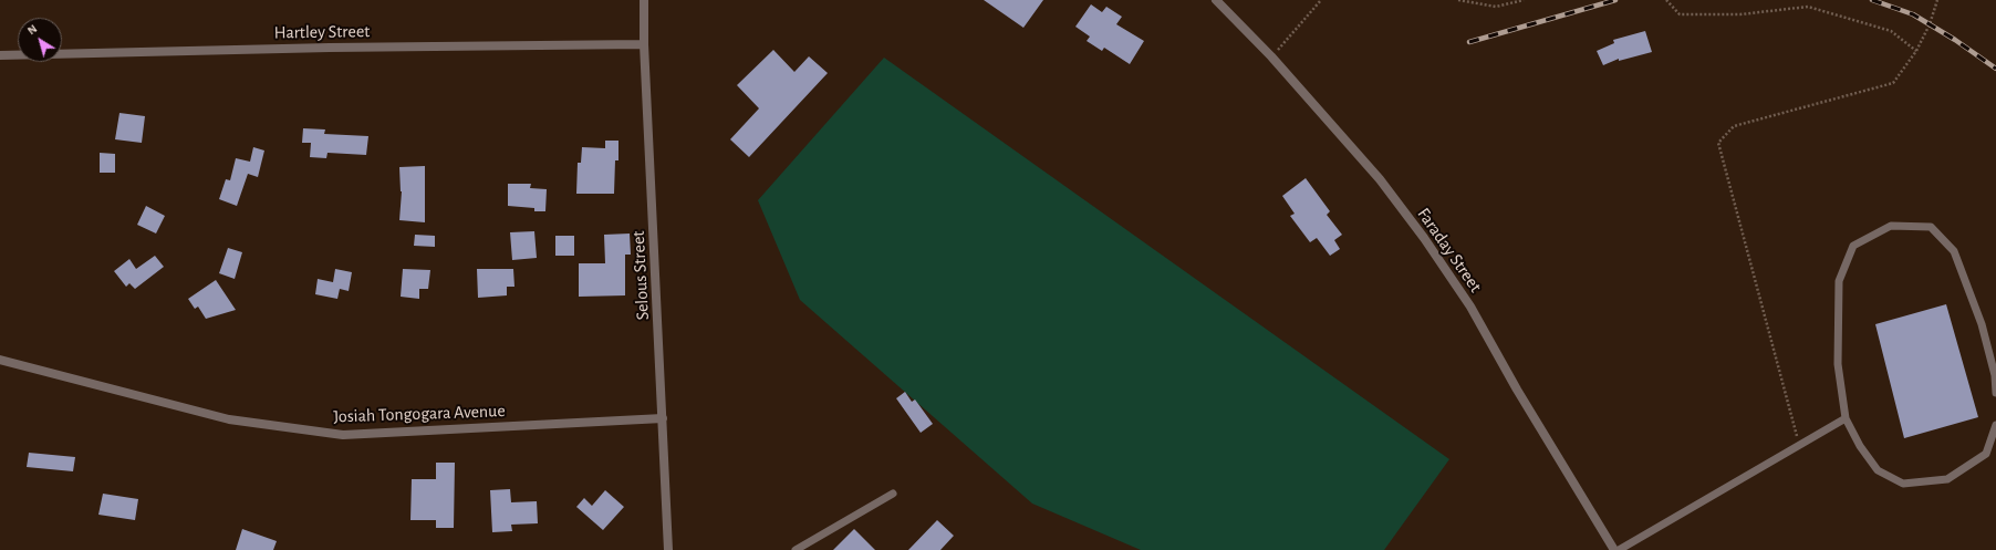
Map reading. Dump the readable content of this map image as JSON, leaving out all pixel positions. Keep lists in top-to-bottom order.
{
  "streets": {
    "street": [
      "Hartley Street",
      "Faraday Street",
      "Selous Street",
      "Josiah Tongogara Avenue"
    ]
  },
  "crossings": [
    ["Hartley Street", "Selous Street"],
    ["Selous Street", "Josiah Tongogara Avenue"]
  ],
  "north": "top left"
}
